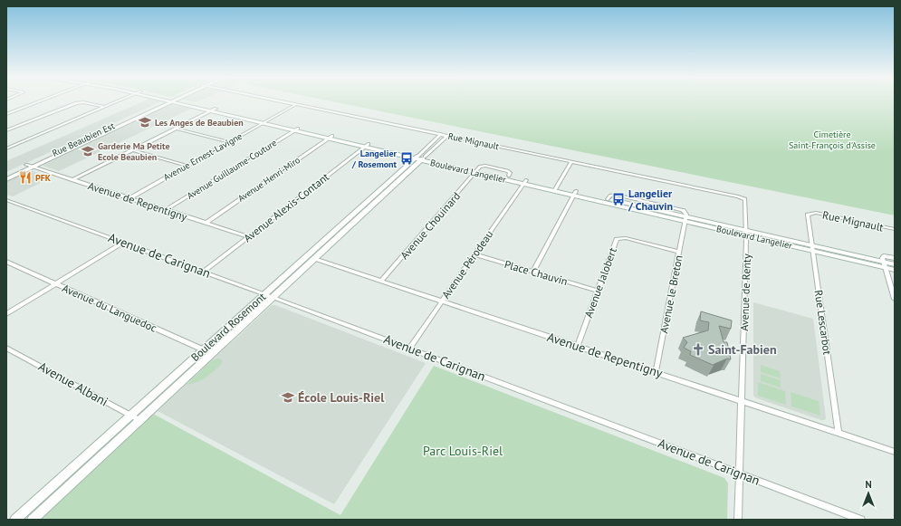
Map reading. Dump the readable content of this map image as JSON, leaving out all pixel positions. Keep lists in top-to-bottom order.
{
  "streets": {
    "main road": ["Rue Beaubien Est", "Boulevard Langelier", "Boulevard Rosemont"],
    "street": [
      "Rue Mignault",
      "Avenue Ernest-Lavigne",
      "Avenue Guillaume-Couture",
      "Avenue Henri-Miro",
      "Avenue de Repentigny",
      "Avenue Alexis-Contant",
      "Avenue Chouinard",
      "Avenue de Carignan",
      "Avenue Pérodeau",
      "Place Chauvin",
      "Avenue Jalobert",
      "Avenue de Renty",
      "Avenue le Breton",
      "Avenue du Languedoc",
      "Rue Lescarbot",
      "Avenue Albani"
    ]
  },
  "crossings": [
    ["Rue Beaubien Est", "Avenue de Repentigny"],
    ["Rue Mignault", "Avenue Ernest-Lavigne"],
    ["Rue Mignault", "Avenue de Renty"],
    ["Rue Mignault", "Rue Lescarbot"],
    ["Rue Mignault", "Boulevard Rosemont"],
    ["Avenue Ernest-Lavigne", "Boulevard Langelier"],
    ["Avenue Ernest-Lavigne", "Avenue de Repentigny"],
    ["Avenue Guillaume-Couture", "Boulevard Langelier"],
    ["Avenue Guillaume-Couture", "Avenue de Repentigny"],
    ["Boulevard Langelier", "Avenue Henri-Miro"],
    ["Boulevard Langelier", "Avenue Alexis-Contant"],
    ["Boulevard Langelier", "Avenue Chouinard"],
    ["Boulevard Langelier", "Avenue Pérodeau"],
    ["Boulevard Langelier", "Avenue de Renty"],
    ["Boulevard Langelier", "Avenue le Breton"],
    ["Boulevard Langelier", "Rue Lescarbot"],
    ["Boulevard Langelier", "Boulevard Rosemont"],
    ["Avenue Henri-Miro", "Avenue de Repentigny"],
    ["Avenue de Repentigny", "Avenue Alexis-Contant"],
    ["Avenue de Repentigny", "Avenue Chouinard"],
    ["Avenue de Repentigny", "Avenue Pérodeau"],
    ["Avenue de Repentigny", "Avenue Jalobert"],
    ["Avenue de Repentigny", "Avenue de Renty"],
    ["Avenue de Repentigny", "Avenue le Breton"],
    ["Avenue de Repentigny", "Rue Lescarbot"],
    ["Avenue de Repentigny", "Boulevard Rosemont"],
    ["Avenue Alexis-Contant", "Avenue de Carignan"],
    ["Avenue de Carignan", "Avenue Pérodeau"],
    ["Avenue de Carignan", "Avenue de Renty"],
    ["Avenue de Carignan", "Boulevard Rosemont"],
    ["Avenue Pérodeau", "Place Chauvin"],
    ["Place Chauvin", "Avenue Jalobert"],
    ["Avenue Jalobert", "Avenue le Breton"],
    ["Avenue du Languedoc", "Boulevard Rosemont"],
    ["Boulevard Rosemont", "Avenue Albani"]
  ],
  "parks": ["Cimetière Saint-François d'Assise", "Parc Louis-Riel"],
  "places": {
    "school or university": ["Les Anges de Beaubien", "Garderie Ma Petite Ecole Beaubien", "École Louis-Riel"],
    "bus stop": ["Langelier / Rosemont", "Langelier / Chauvin"],
    "restaurant": ["PFK"],
    "church": ["Saint-Fabien"]
  },
  "north": "top"
}
